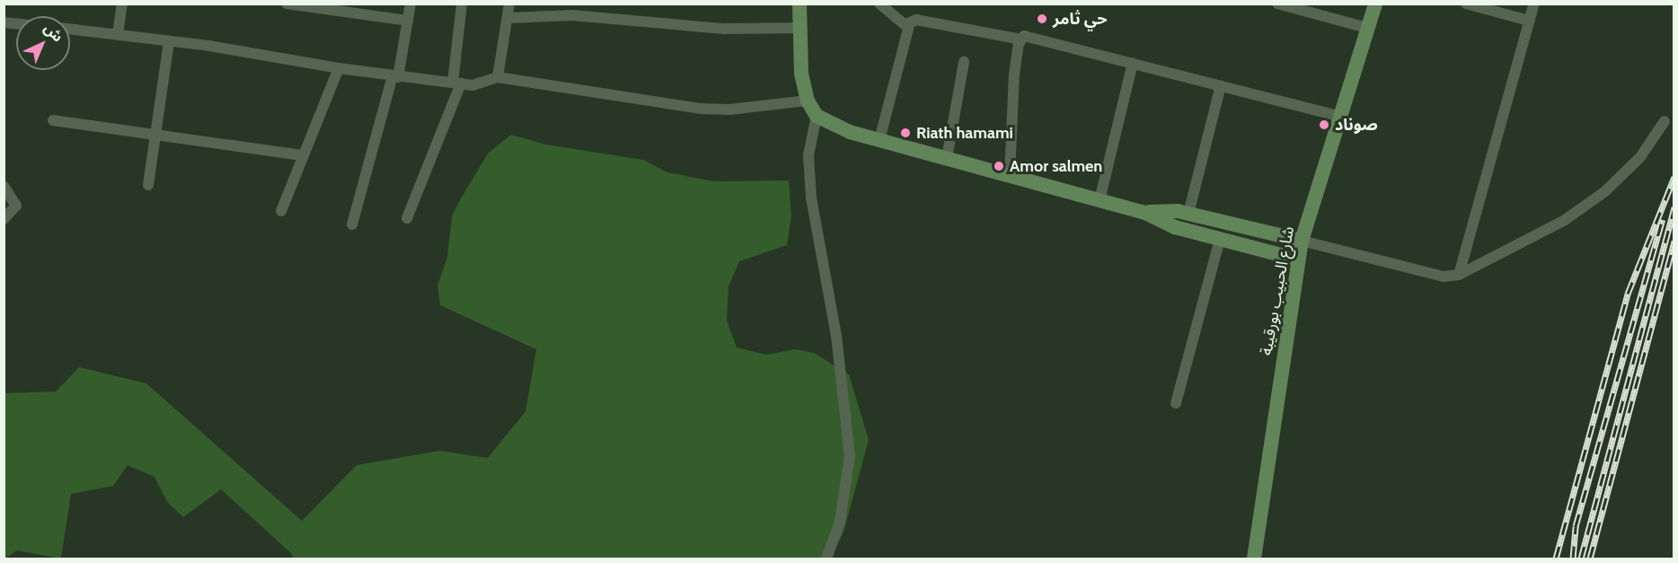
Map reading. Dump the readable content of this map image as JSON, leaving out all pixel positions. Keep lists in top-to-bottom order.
{
  "streets": {
    "main road": ["شارع الحبيب بورقيبة"]
  },
  "places": [
    "حي ثامر",
    "صوناد",
    "Riath hamami",
    "Amor salmen"
  ],
  "north": "top right"
}
